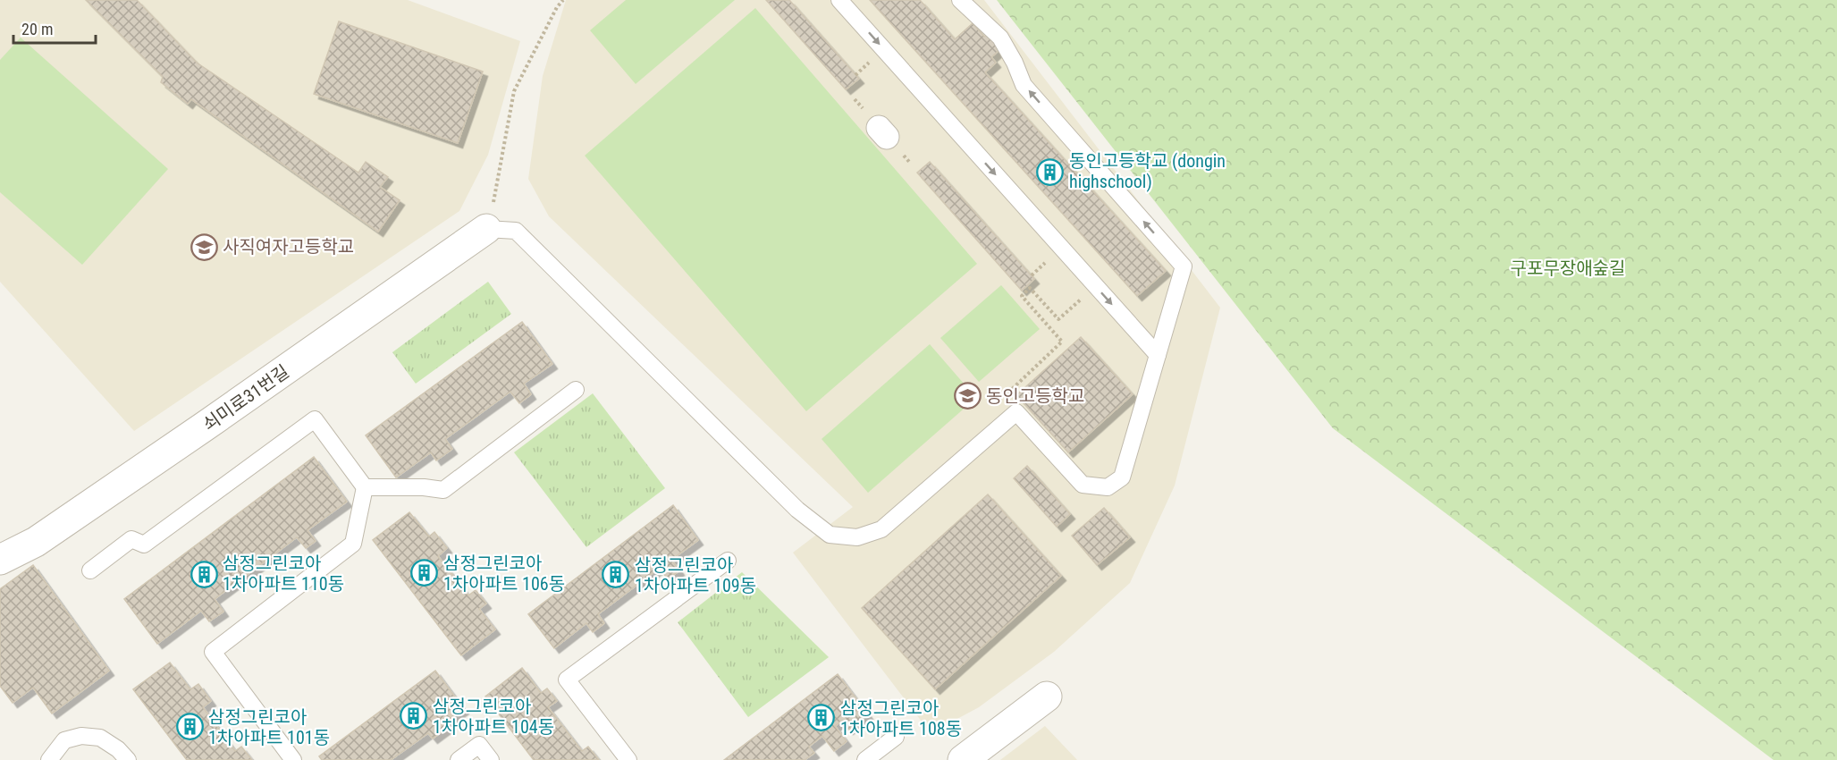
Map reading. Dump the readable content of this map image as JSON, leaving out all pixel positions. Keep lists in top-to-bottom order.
{
  "streets": {
    "street": ["쇠미로31번길"]
  },
  "parks": ["구포무장애숲길"],
  "places": {
    "building": [
      "동인고등학교 (dongin highschool)",
      "삼정그린코아 1차아파트 106동",
      "삼정그린코아 1차아파트 110동",
      "삼정그린코아 1차아파트 109동",
      "삼정그린코아 1차아파트 104동",
      "삼정그린코아 1차아파트 108동",
      "삼정그린코아 1차아파트 101동"
    ],
    "school or university": ["사직여자고등학교", "동인고등학교"]
  },
  "scale_bar": "20 m"
}
